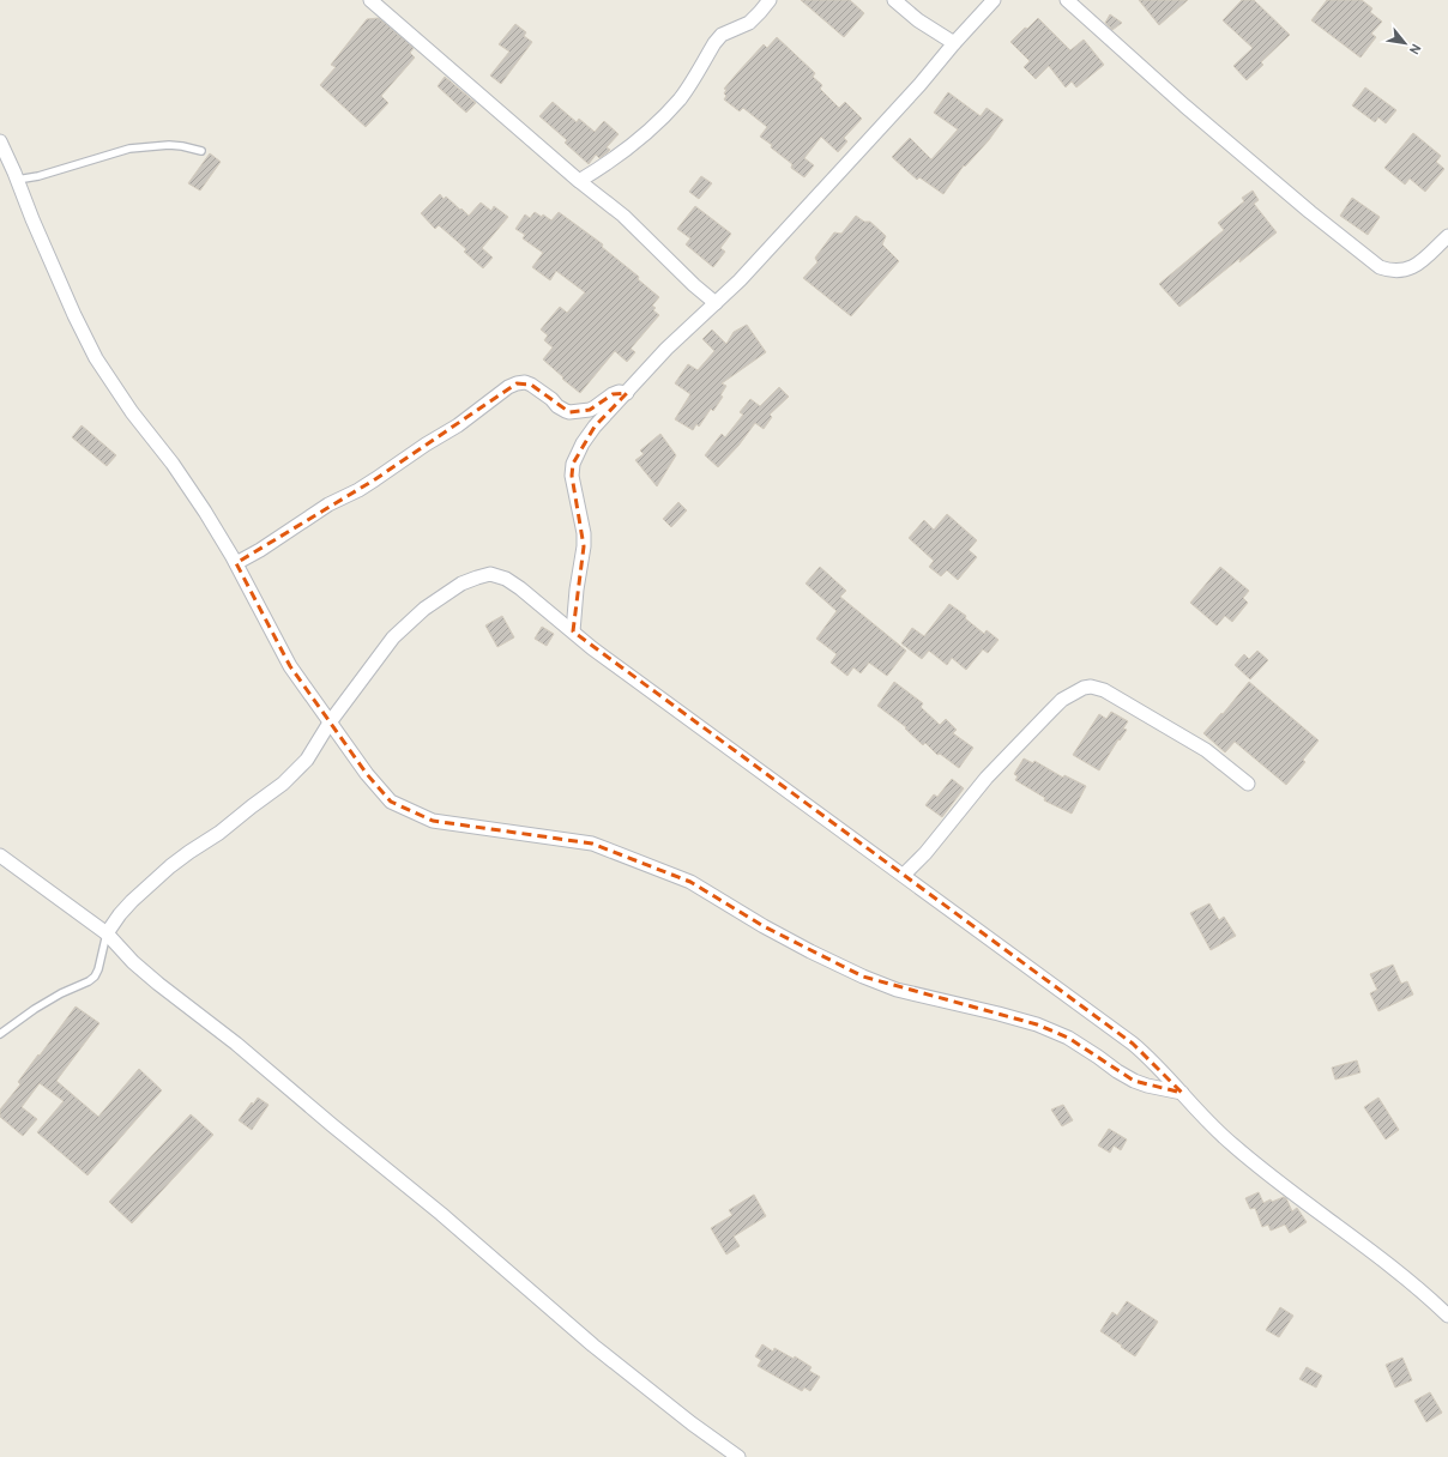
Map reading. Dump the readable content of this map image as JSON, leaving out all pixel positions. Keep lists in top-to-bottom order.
{
  "north": "bottom right"
}
